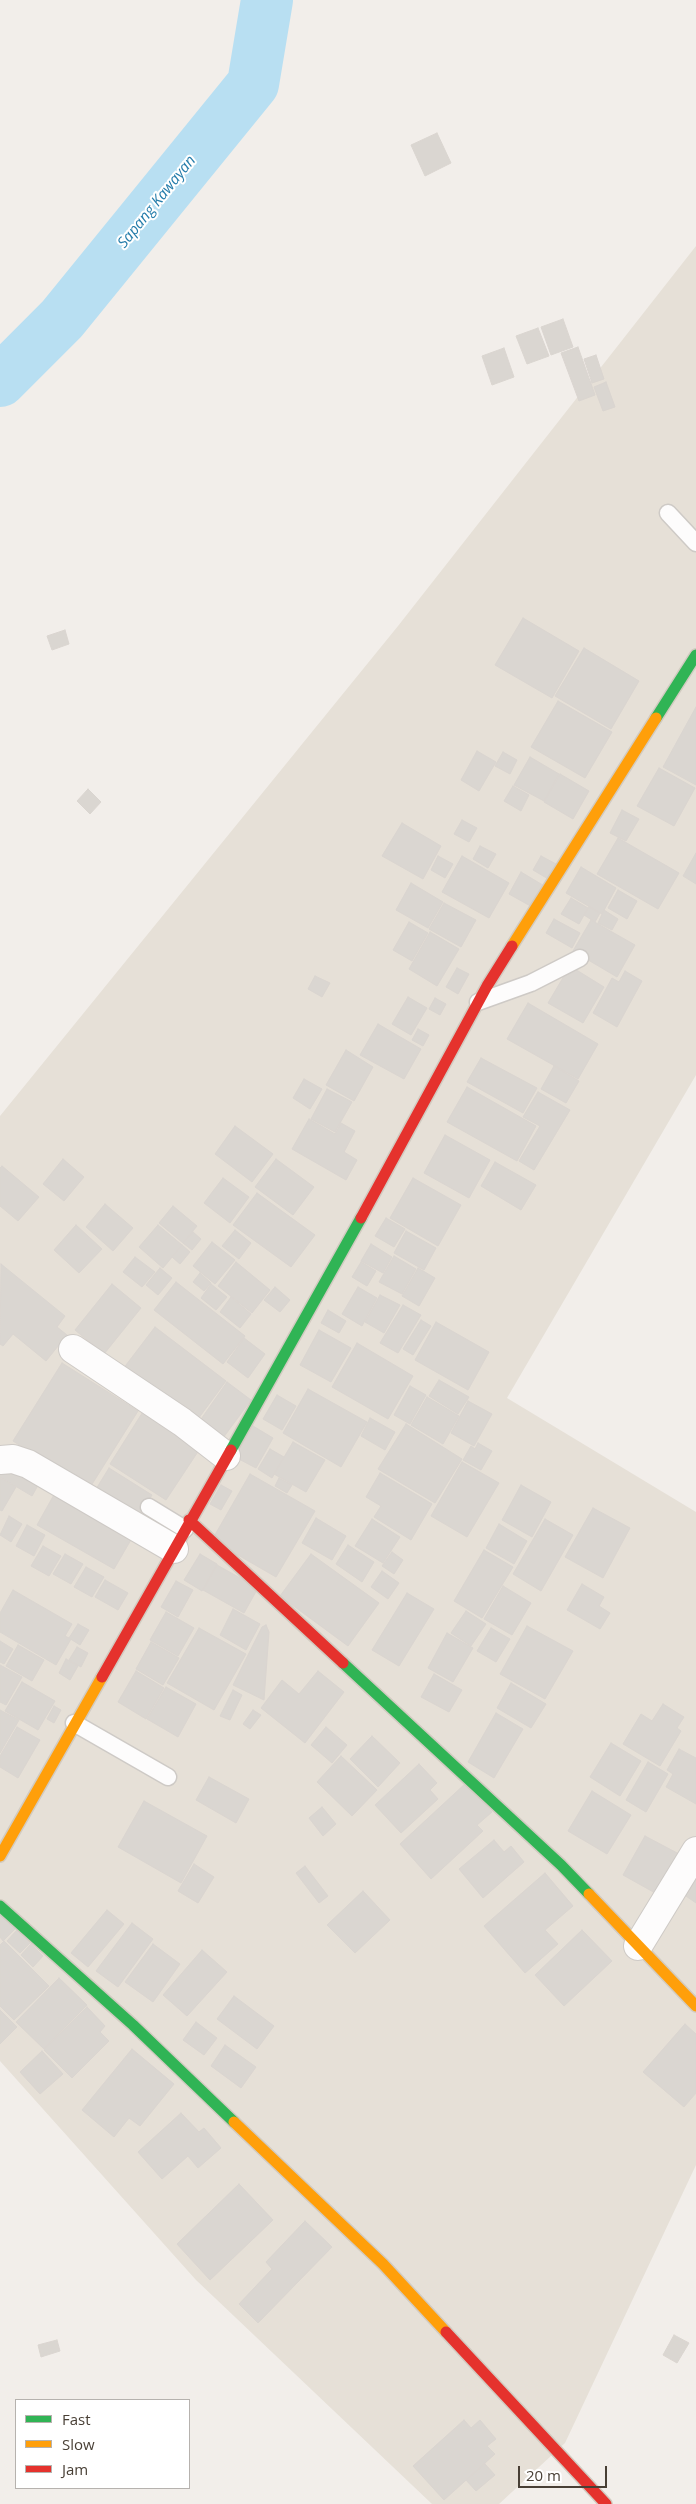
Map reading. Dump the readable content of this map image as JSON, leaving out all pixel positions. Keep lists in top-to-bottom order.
{
  "water": ["Sapang Kawayan"],
  "legend": ["Fast", "Slow", "Jam"],
  "scale_bar": "20 m"
}
